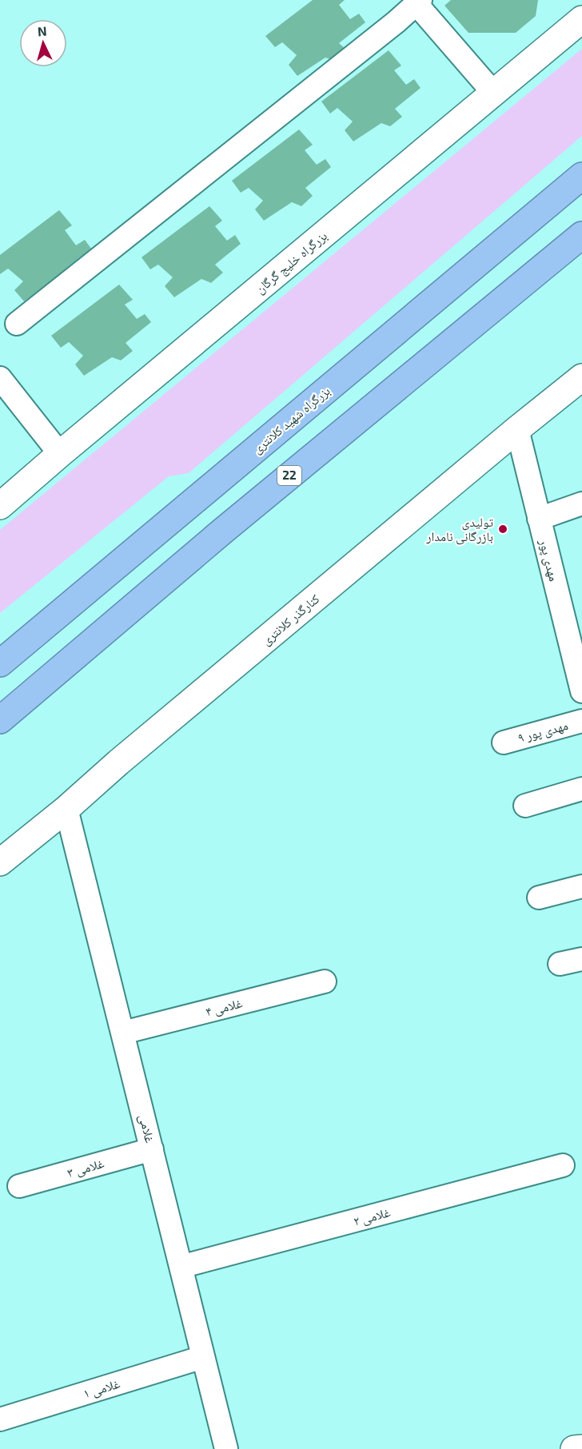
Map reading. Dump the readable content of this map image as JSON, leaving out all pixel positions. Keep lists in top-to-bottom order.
{
  "streets": {
    "highway": ["بزرگراه شهید کلانتری", "22"],
    "main road": ["بزرگراه خلیج گرگان", "کنارگذر کلانتری"],
    "street": [
      "مهدی پور",
      "۹ مهدی پور",
      "غلامی ۴",
      "غلامی",
      "غلامی ۳",
      "غلامی ۲",
      "غلامی ۱"
    ]
  },
  "crossings": [
    ["مهدی پور", "کنارگذر کلانتری"],
    ["کنارگذر کلانتری", "غلامی"],
    ["غلامی ۴", "غلامی"],
    ["غلامی", "غلامی ۳"],
    ["غلامی", "غلامی ۲"],
    ["غلامی", "غلامی ۱"]
  ],
  "places": ["تولیدی بازرگانی نامدار"],
  "north": "top"
}
